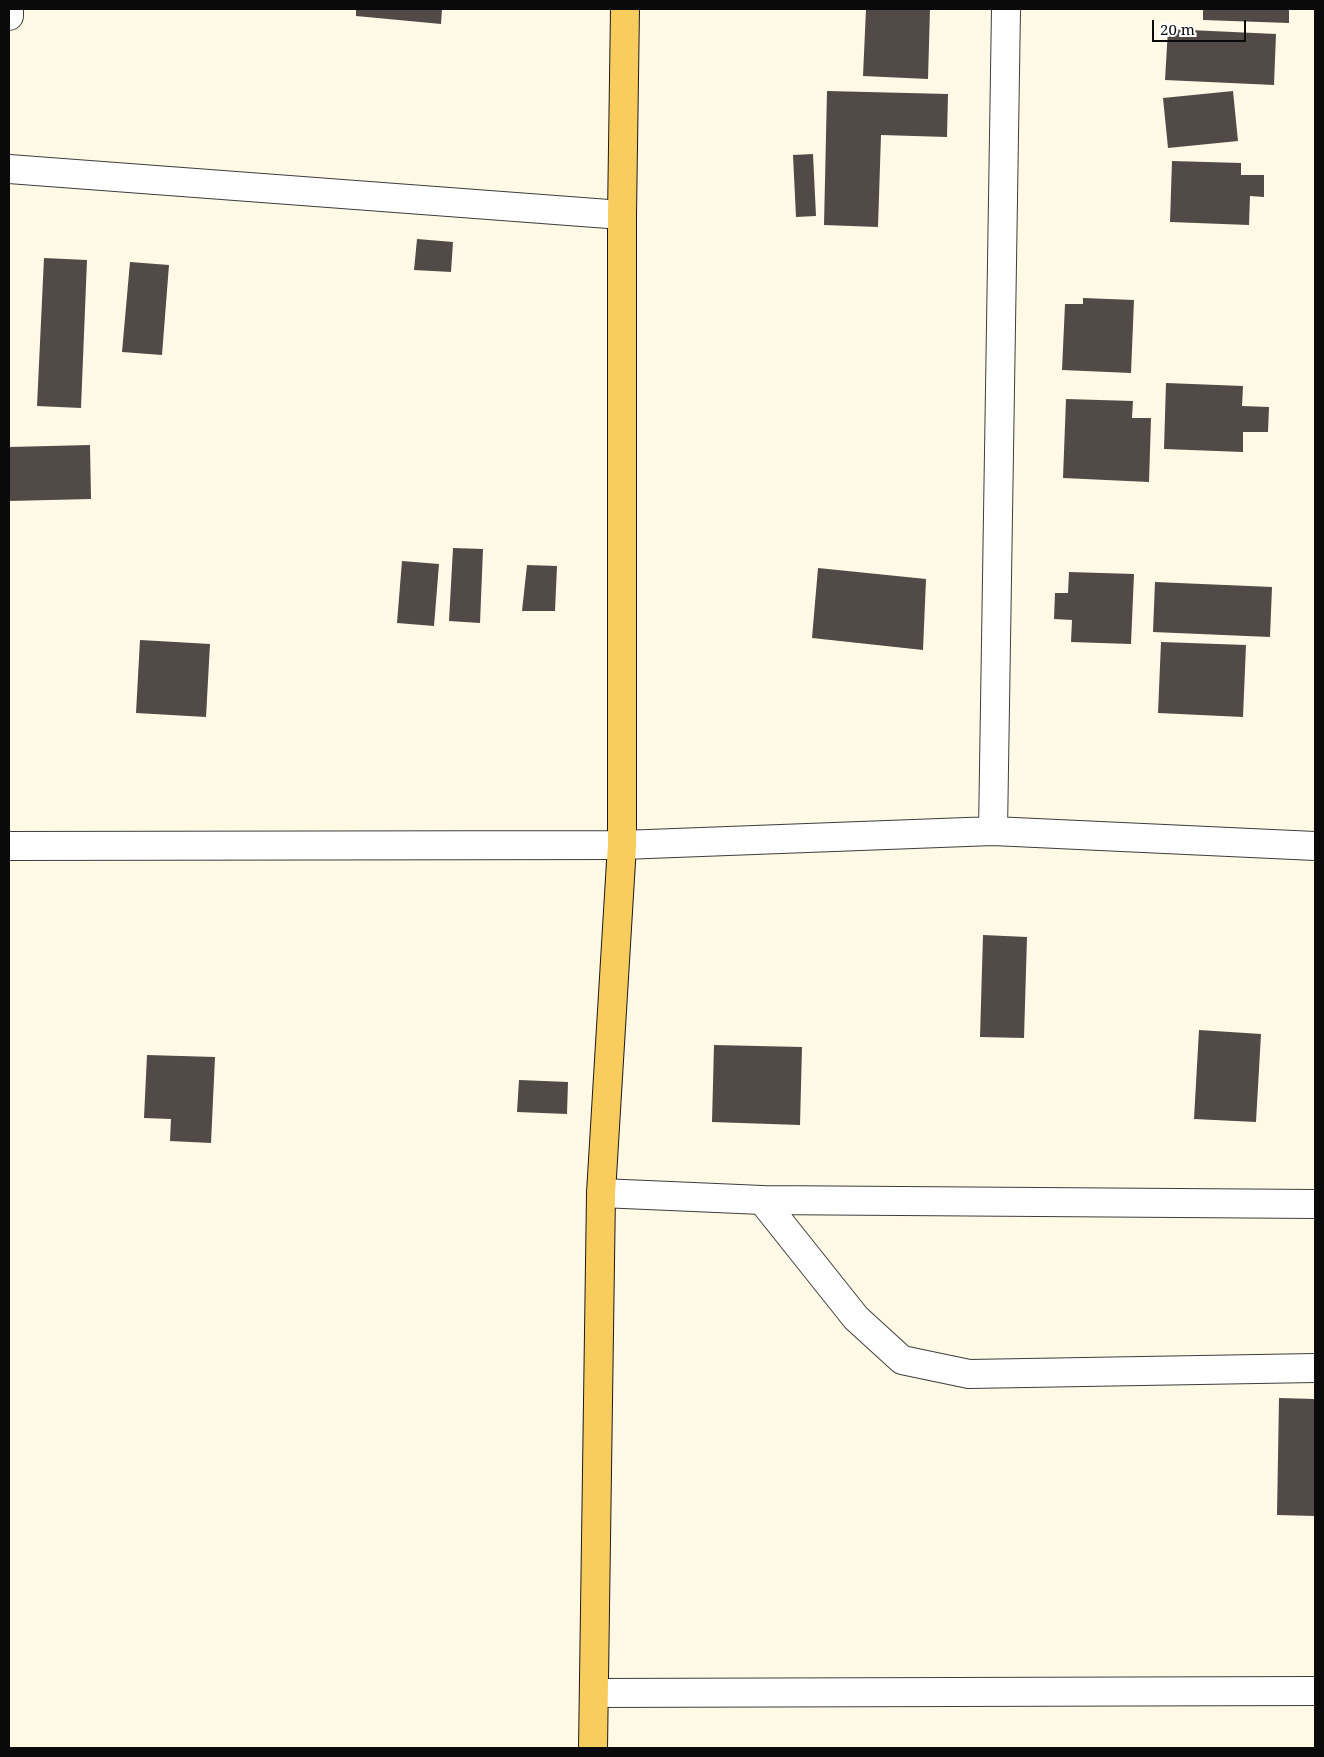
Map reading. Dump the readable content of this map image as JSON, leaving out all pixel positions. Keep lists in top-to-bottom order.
{
  "scale_bar": "20 m"
}
